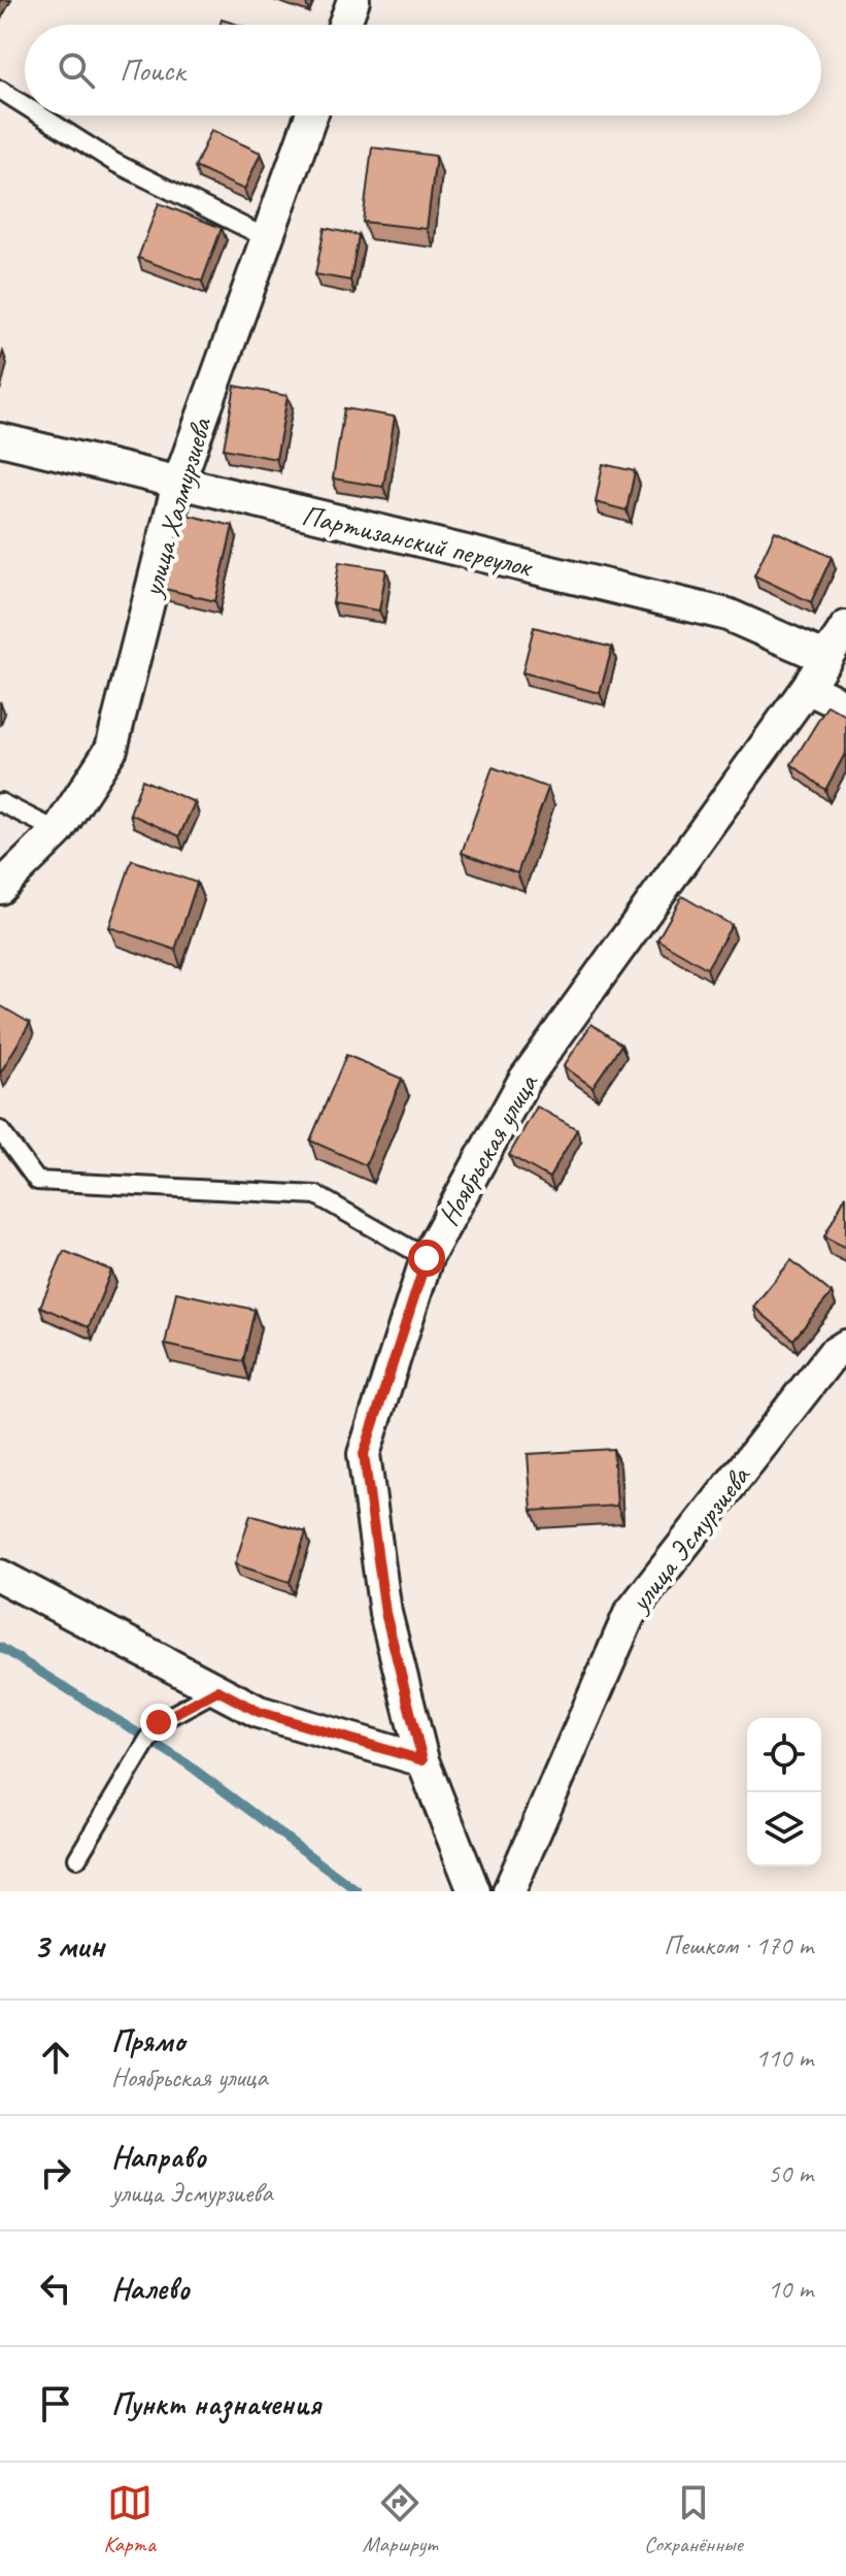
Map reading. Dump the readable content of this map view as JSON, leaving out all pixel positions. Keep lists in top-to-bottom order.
{
  "streets": {
    "street": [
      "улица Халмурзиева",
      "Партизанский переулок",
      "Ноябрьская улица",
      "улица Эсмурзиева"
    ]
  },
  "crossings": [
    ["улица Халмурзиева", "Партизанский переулок"],
    ["Партизанский переулок", "Ноябрьская улица"]
  ],
  "page": {
    "search": "Поиск",
    "heading": ["3 мин", "Пешком · 170 m"],
    "list": [
      ["Прямо", "Ноябрьская улица", "110 m"],
      ["Направо", "улица Эсмурзиева", "50 m"],
      ["Налево", "10 m"],
      "Пункт назначения"
    ],
    "nav": ["Карта", "Маршрут", "Сохранённые"]
  }
}
